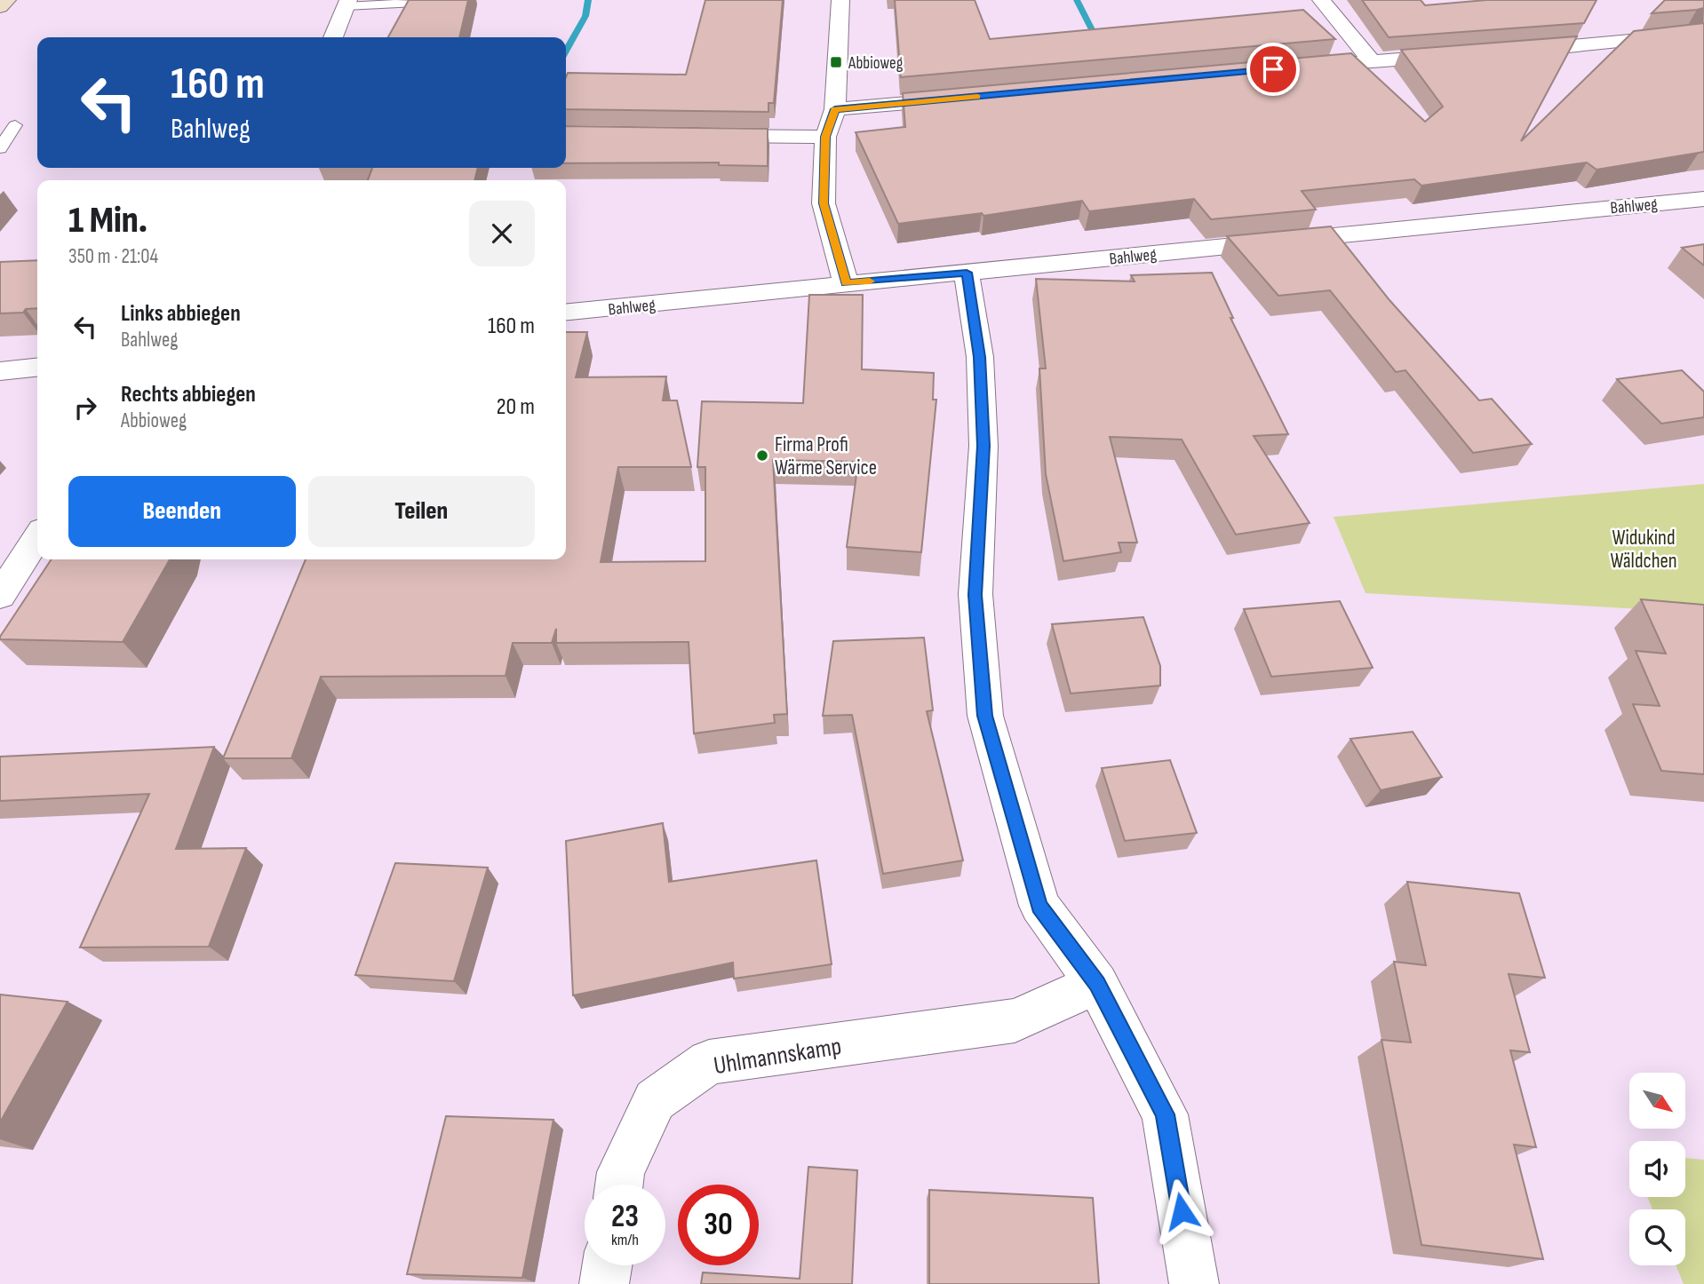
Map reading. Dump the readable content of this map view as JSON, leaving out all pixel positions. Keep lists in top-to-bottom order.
{
  "streets": {
    "street": ["Bahlweg", "Uhlmannskamp"]
  },
  "parks": ["Widukind Wäldchen"],
  "places": {
    "transit": ["Abbioweg"],
    "other": ["Firma Profi Wärme Service"]
  },
  "north": "bottom right",
  "page": {
    "turn": ["160 m", "Bahlweg"],
    "heading": ["1 Min.", "350 m · 21:04"],
    "list": [
      {
        "name": "Links abbiegen",
        "note": "Bahlweg",
        "value": "160 m"
      },
      {
        "name": "Rechts abbiegen",
        "note": "Abbioweg",
        "value": "20 m"
      }
    ],
    "buttons": ["Beenden", "Teilen"],
    "speed": "23 km/h",
    "limit": "30"
  }
}
